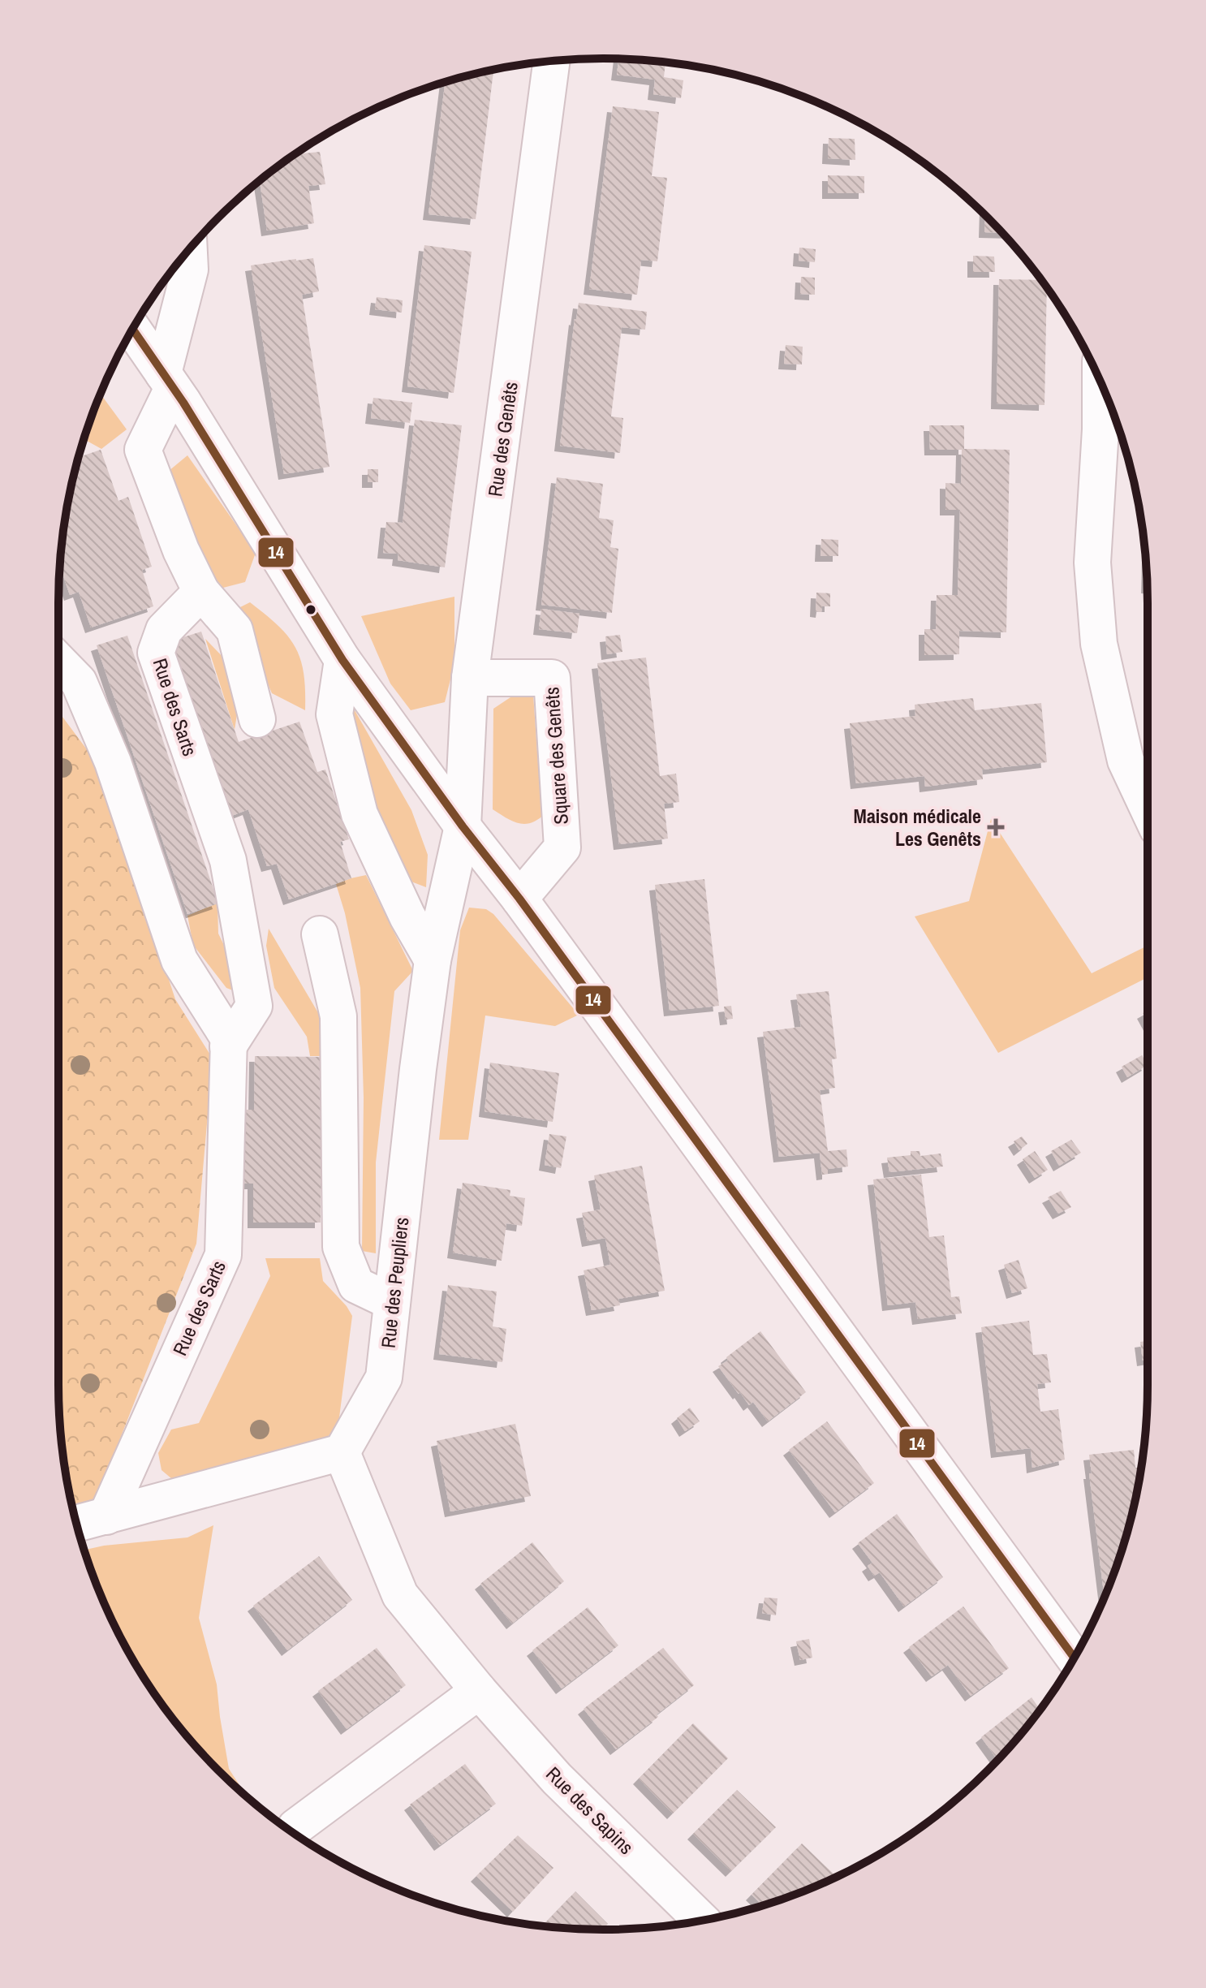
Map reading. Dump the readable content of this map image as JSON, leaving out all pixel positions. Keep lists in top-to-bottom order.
{
  "streets": {
    "street": [
      "Rue des Genêts",
      "Rue des Sarts",
      "Square des Genêts",
      "Rue des Peupliers",
      "Rue des Sapins"
    ]
  },
  "crossings": [
    ["Rue des Genêts", "Square des Genêts"],
    ["Rue des Genêts", "Rue des Peupliers"],
    ["Rue des Peupliers", "Rue des Sapins"]
  ],
  "places": {
    "health": ["Maison médicale Les Genêts"]
  },
  "lines": ["transit line 14"]
}
